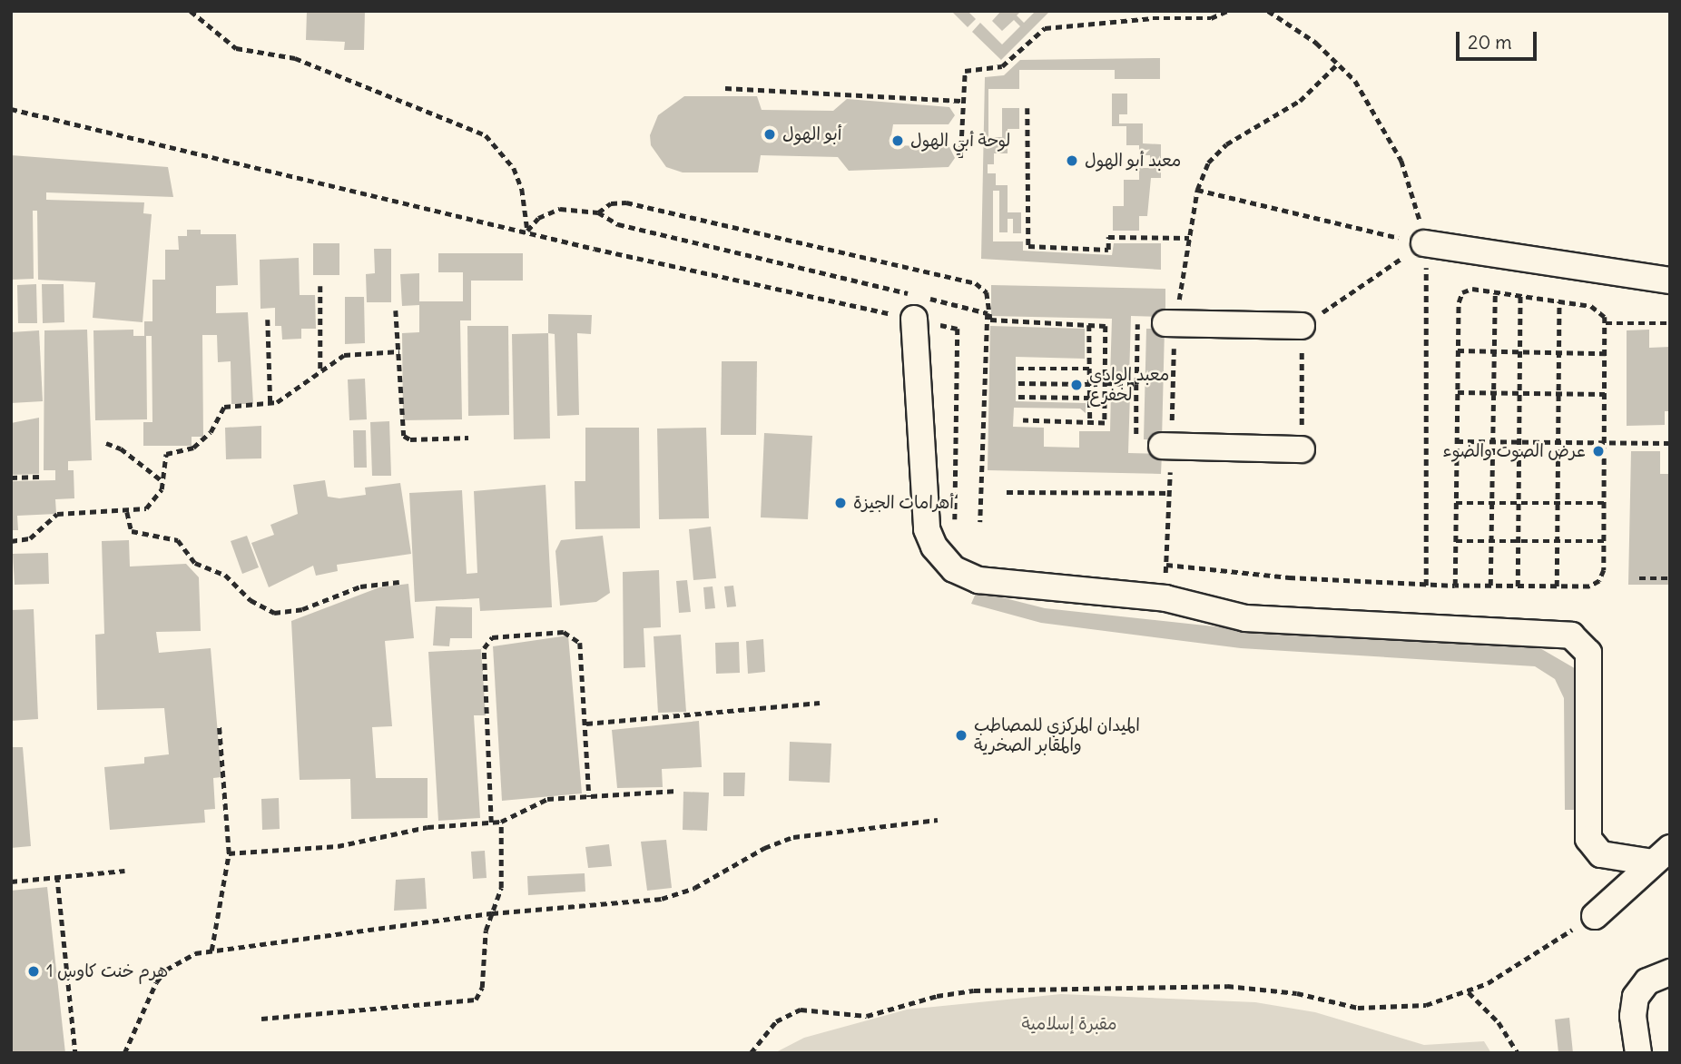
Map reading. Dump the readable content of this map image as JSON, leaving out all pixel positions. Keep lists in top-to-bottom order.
{
  "parks": ["مقبرة إسلامية"],
  "places": [
    "أبو الهول",
    "لوحة أبي الهول",
    "معبد أبو الهول",
    "معبد الوادي لخفرع",
    "عرض الصوت والضوء",
    "أهرامات الجيزة",
    "الميدان المركزي للمصاطب والمقابر الصخرية",
    "هرم خنت كاوس 1"
  ],
  "scale_bar": "20 m"
}
